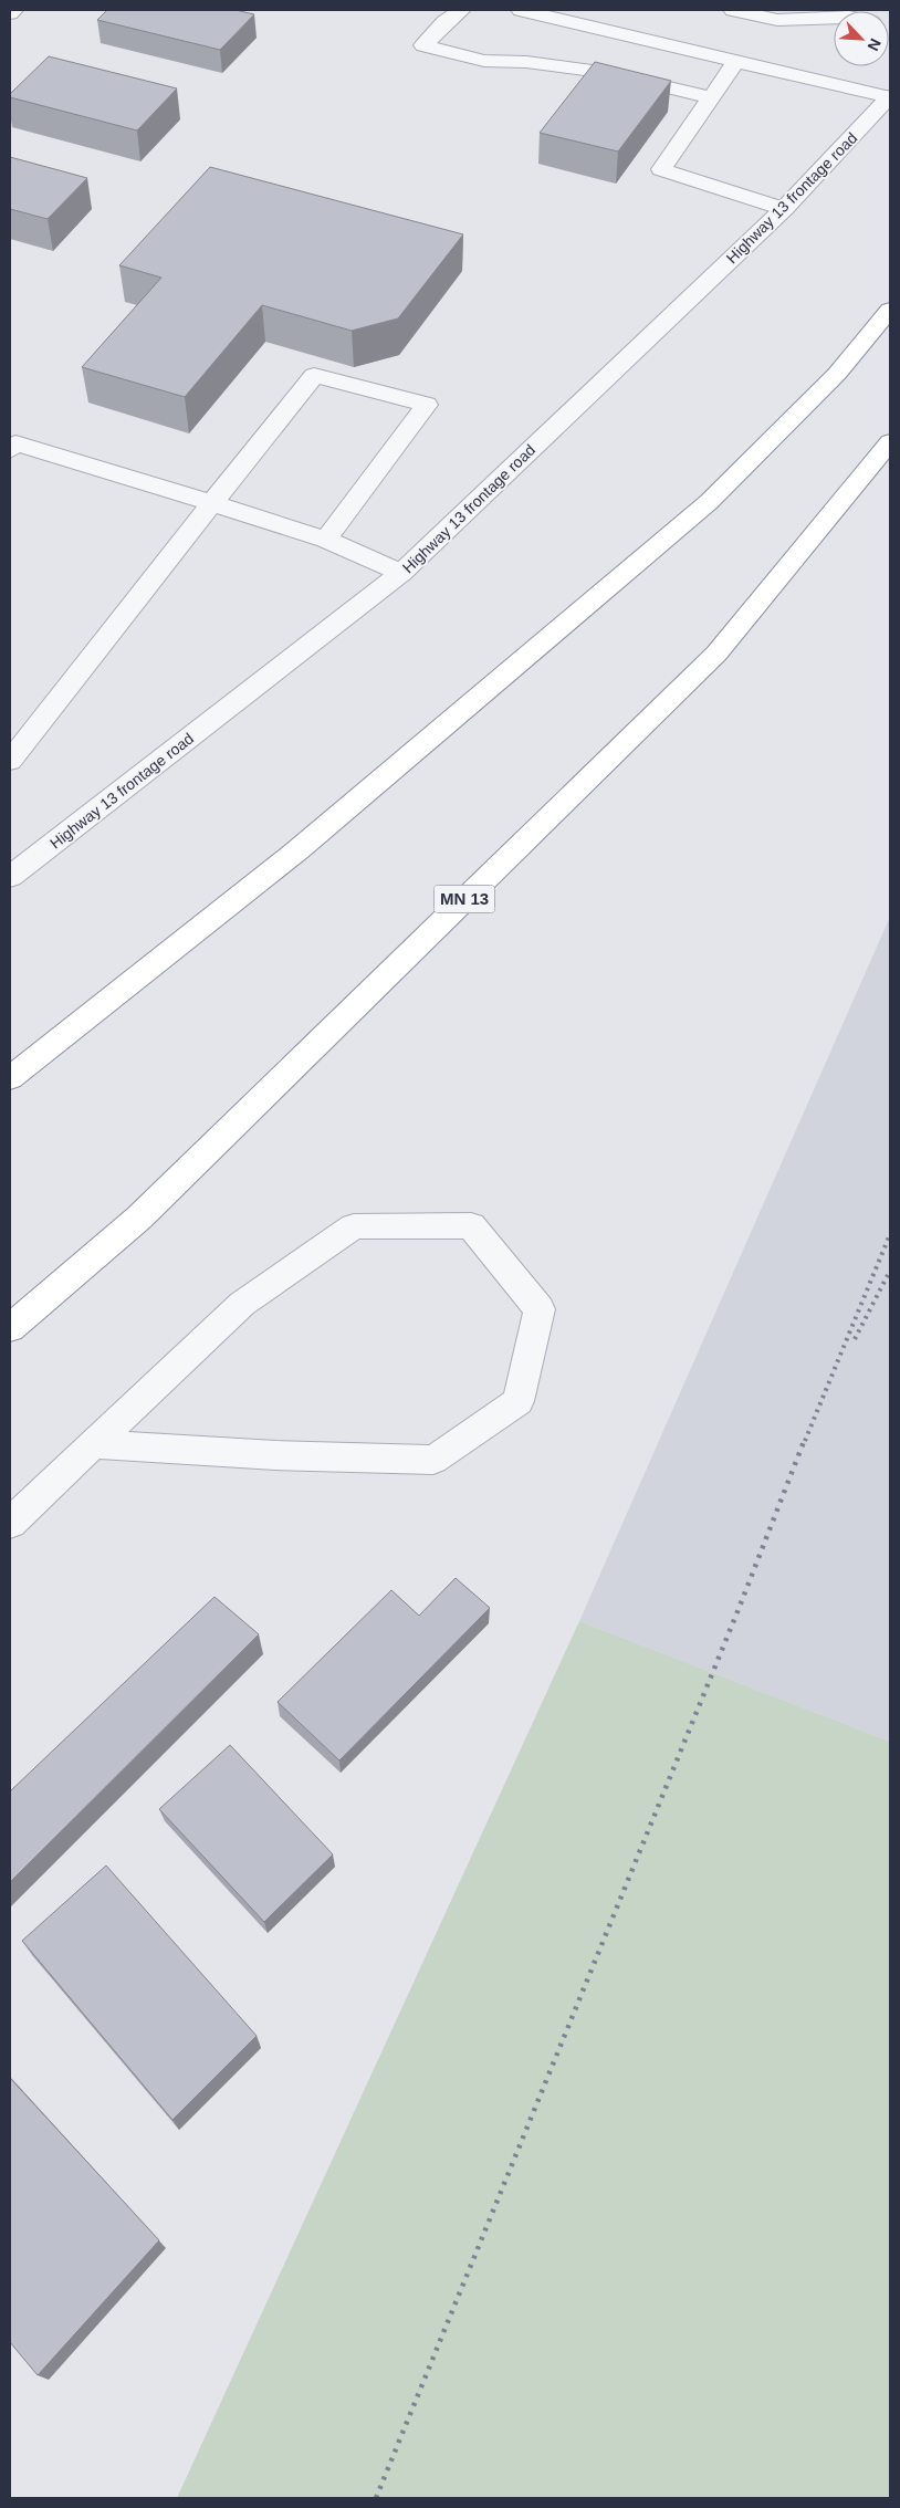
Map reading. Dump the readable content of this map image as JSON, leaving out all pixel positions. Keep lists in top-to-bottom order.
{
  "streets": {
    "highway": ["MN 13"],
    "street": ["Highway 13 frontage road"]
  },
  "north": "bottom right"
}
